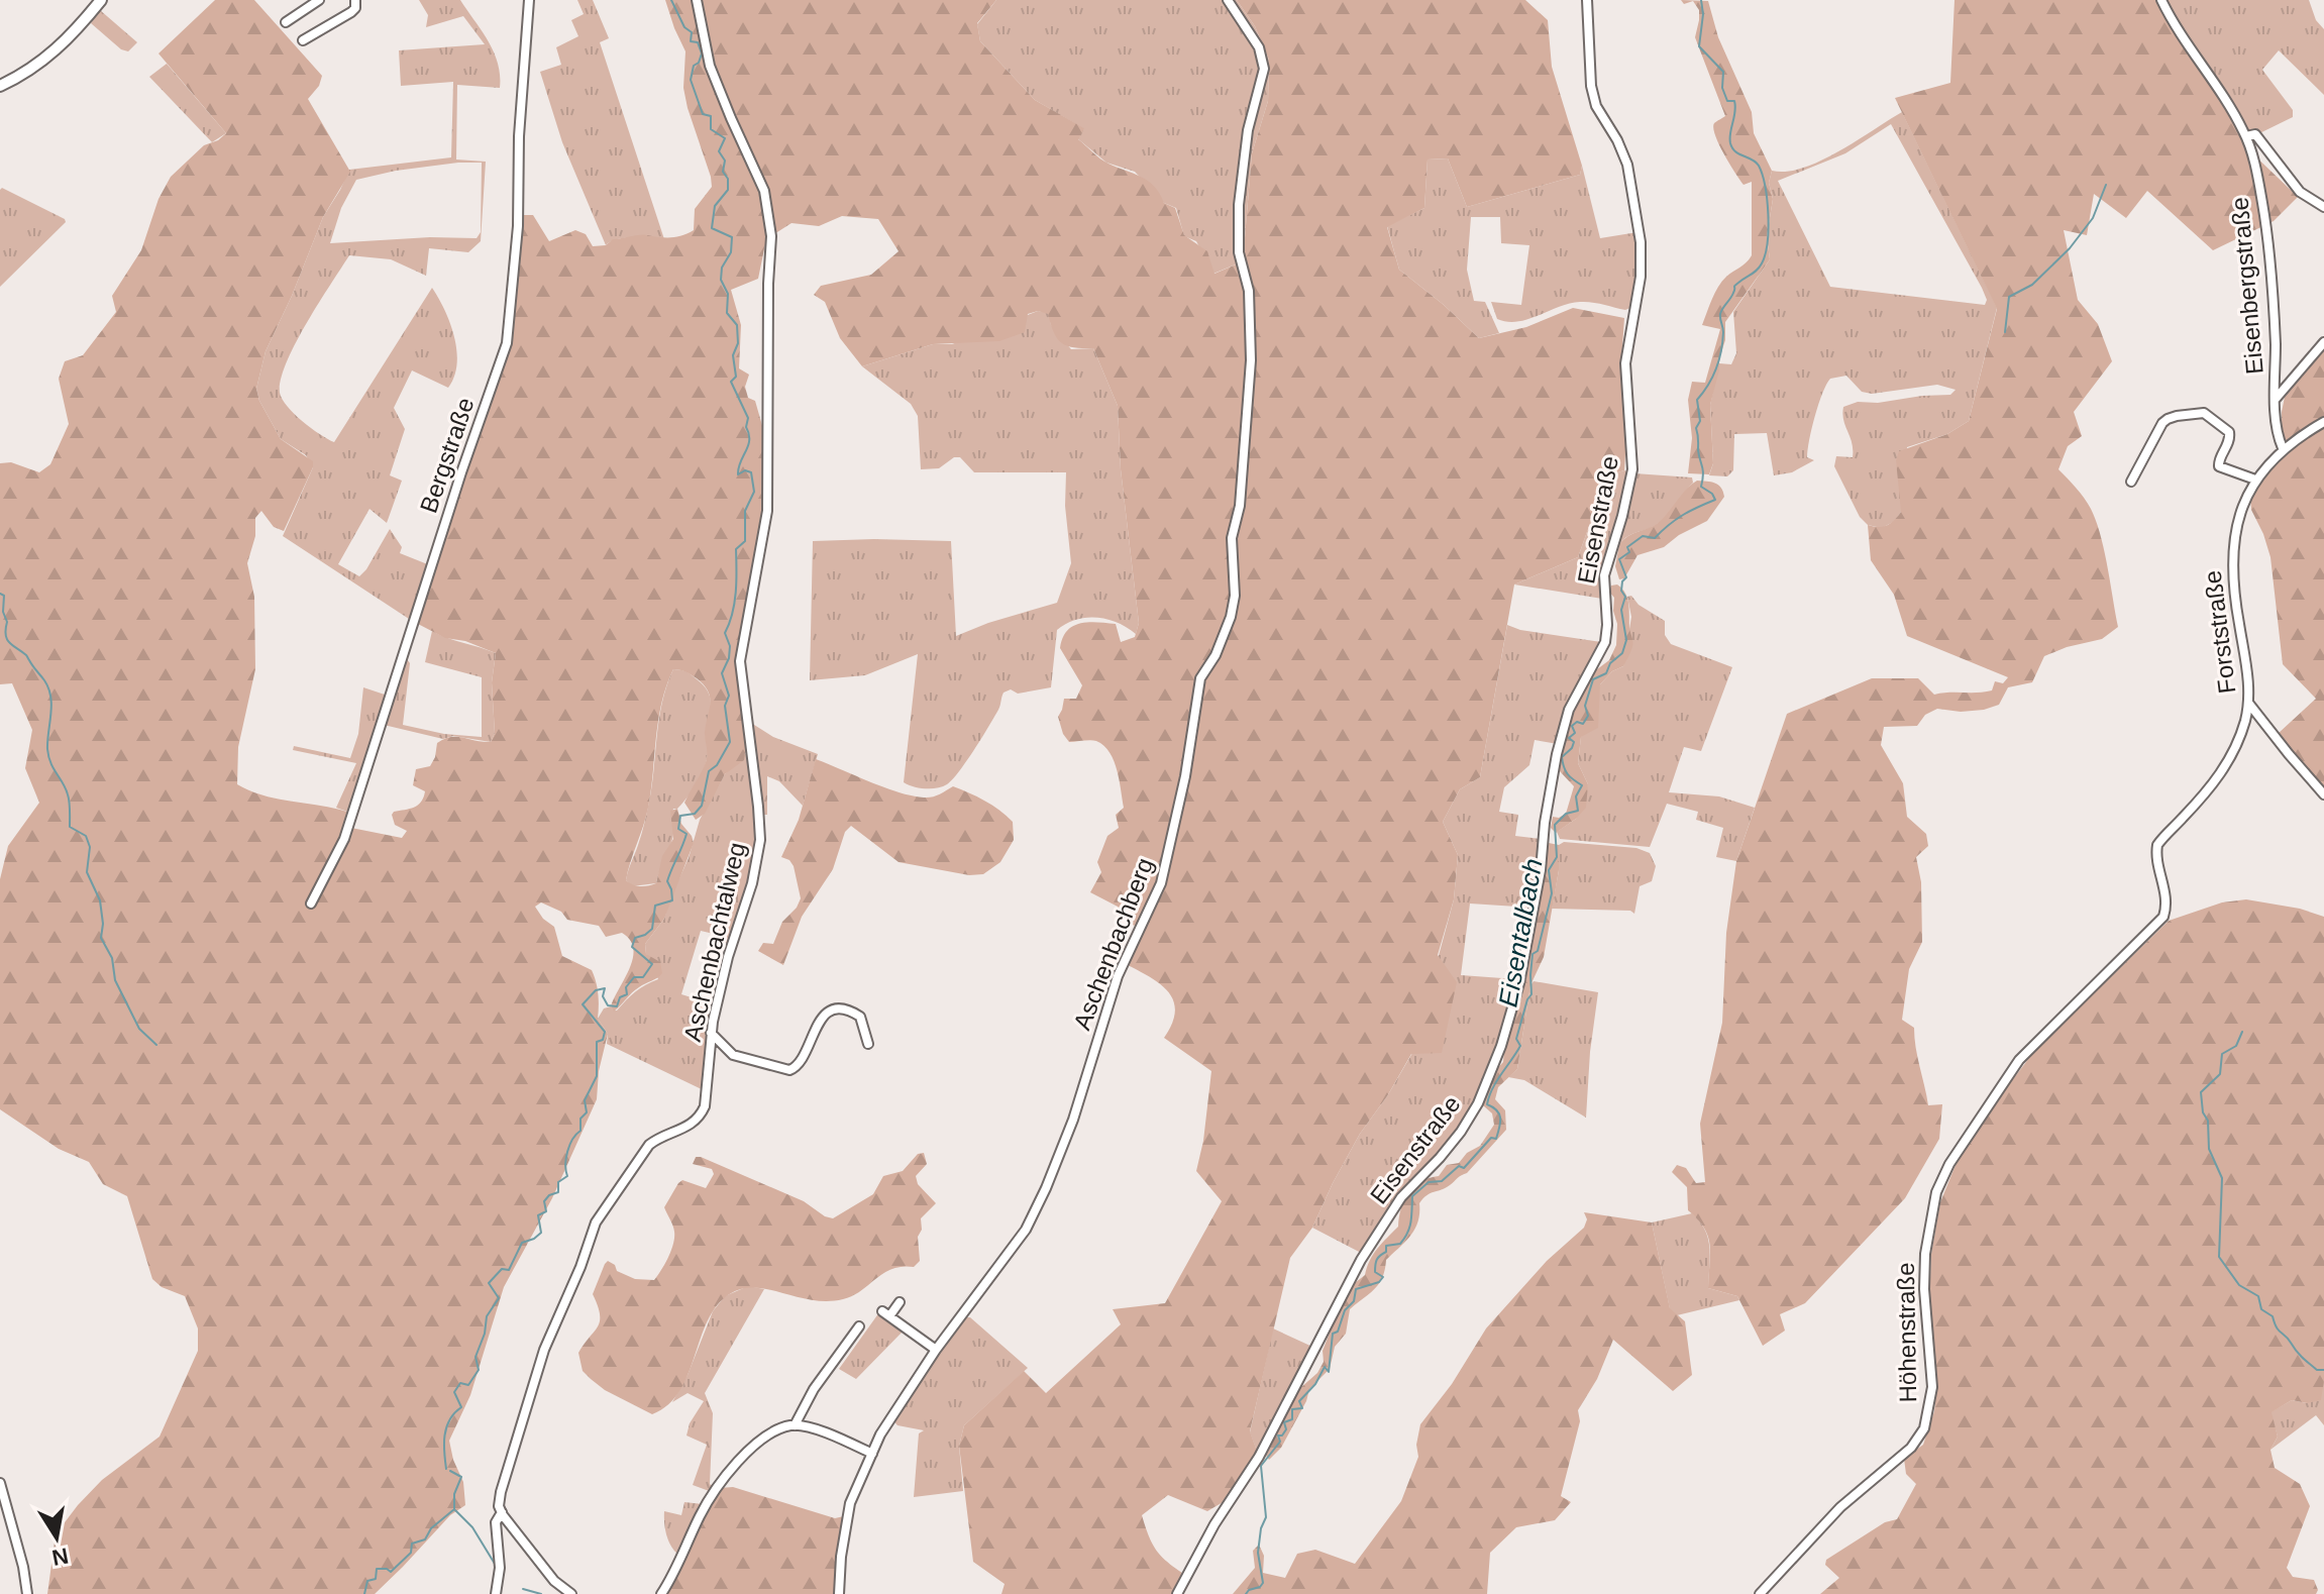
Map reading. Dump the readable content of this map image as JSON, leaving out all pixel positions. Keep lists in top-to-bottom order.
{
  "streets": {
    "street": [
      "Eisenbergstraße",
      "Bergstraße",
      "Eisenstraße",
      "Forststraße",
      "Aschenbachtalweg",
      "Aschenbachberg",
      "Höhenstraße"
    ]
  },
  "crossings": [
    ["Eisenbergstraße", "Forststraße"],
    ["Forststraße", "Höhenstraße"]
  ],
  "water": ["Eisentalbach"],
  "north": "bottom"
}
